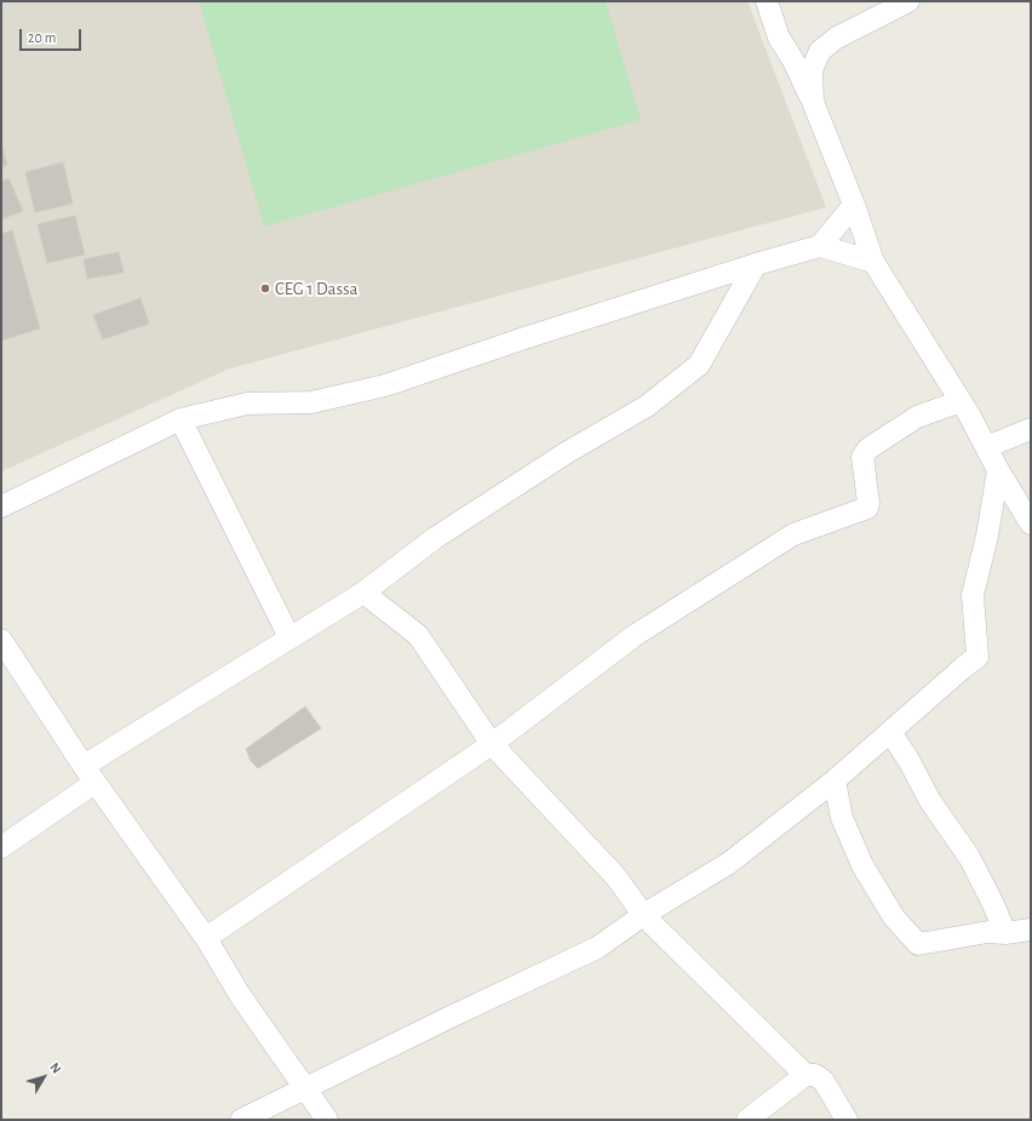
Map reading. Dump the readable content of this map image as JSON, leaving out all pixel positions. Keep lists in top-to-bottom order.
{
  "places": ["CEG 1 Dassa"],
  "scale_bar": "20 m",
  "north": "top right"
}
